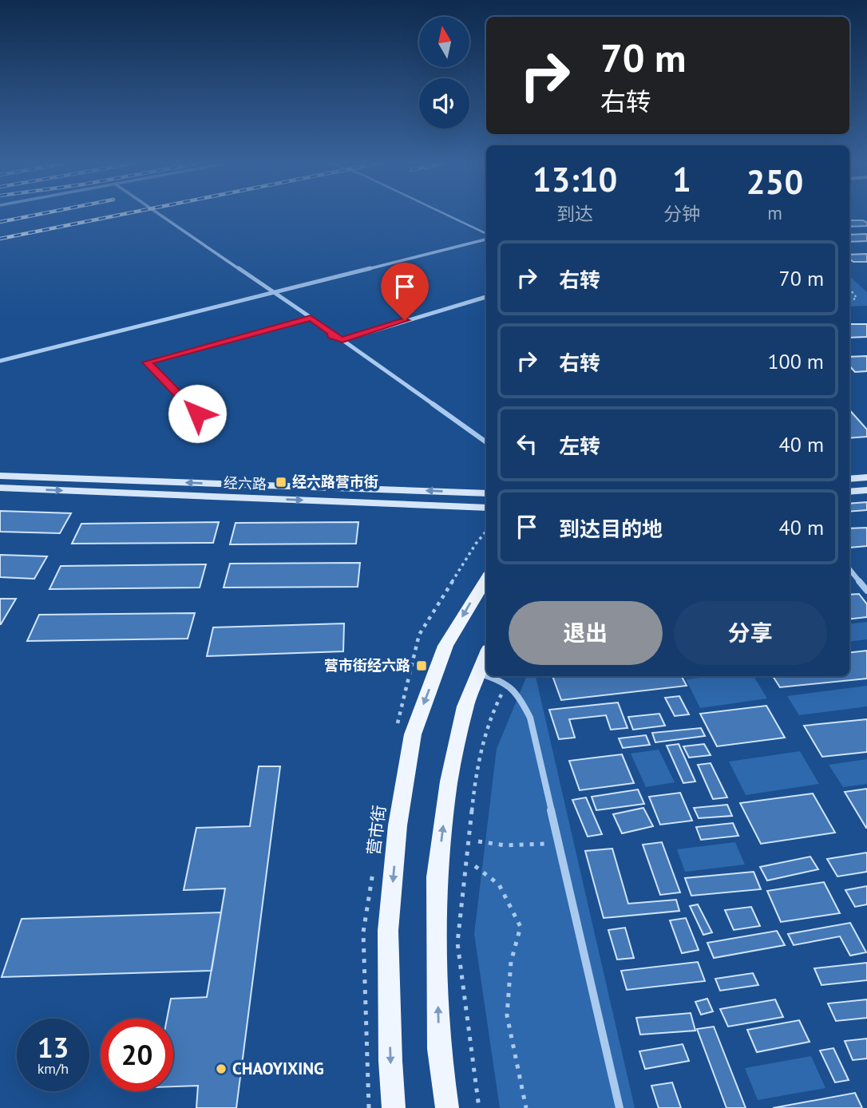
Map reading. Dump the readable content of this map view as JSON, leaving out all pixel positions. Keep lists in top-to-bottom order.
{
  "streets": {
    "main road": ["经六路", "营市街"]
  },
  "places": {
    "transit": ["经六路营市街", "营市街经六路"],
    "other": ["CHAOYIXING"]
  },
  "north": "top",
  "page": {
    "turn": ["70 m", "右转"],
    "eta": [
      "13:10",
      "到达",
      "1",
      "分钟",
      "250",
      "m"
    ],
    "list": [
      {
        "name": "右转",
        "value": "70 m"
      },
      {
        "name": "右转",
        "value": "100 m"
      },
      {
        "name": "左转",
        "value": "40 m"
      },
      {
        "name": "到达目的地",
        "value": "40 m"
      }
    ],
    "buttons": ["退出", "分享"],
    "speed": "13 km/h",
    "limit": "20"
  }
}
